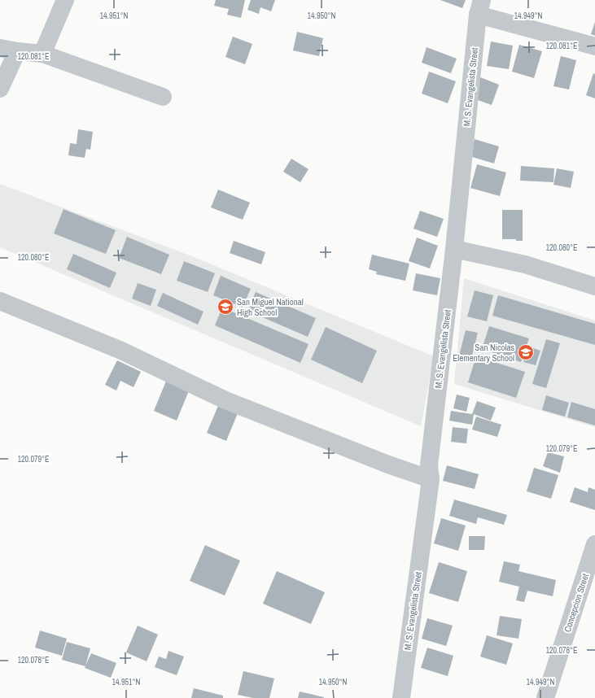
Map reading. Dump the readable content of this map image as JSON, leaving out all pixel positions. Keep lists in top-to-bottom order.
{
  "streets": {
    "street": ["M. S. Evangelista Street", "Concepcion Street"]
  },
  "places": {
    "school or university": ["San Miguel National High School", "San Nicolas Elementary School"]
  },
  "coordinates": [
    "14.951°N",
    "14.950°N",
    "14.949°N",
    "120.081°E",
    "120.080°E",
    "120.079°E",
    "120.078°E"
  ]
}
